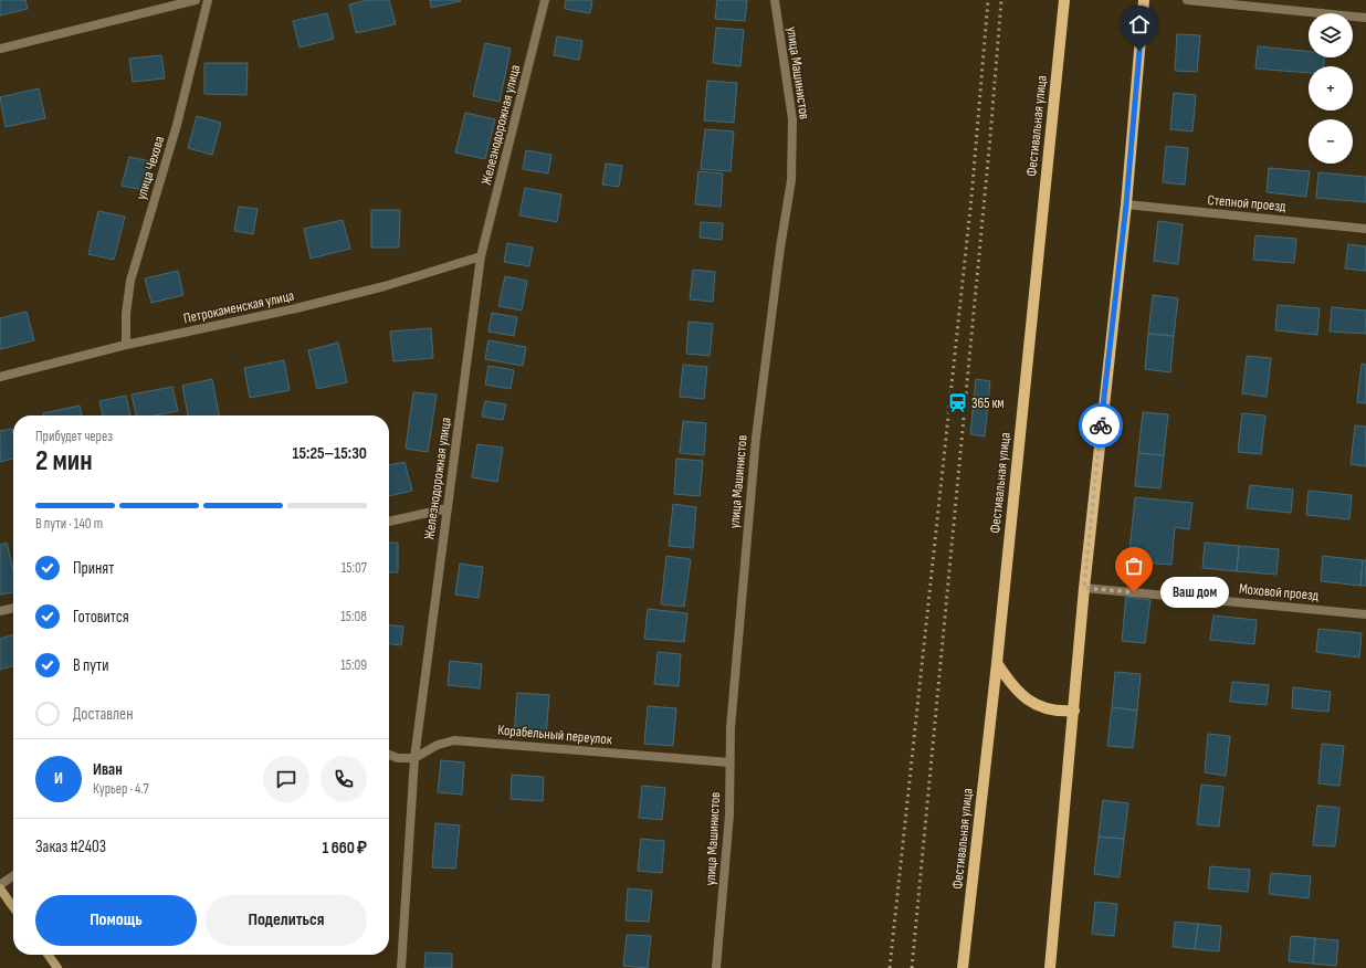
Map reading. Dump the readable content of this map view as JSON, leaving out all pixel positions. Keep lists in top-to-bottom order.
{
  "streets": {
    "main road": ["Фестивальная улица"],
    "street": [
      "улица Машинистов",
      "Железнодорожная улица",
      "улица Чехова",
      "Степной проезд",
      "Петрокаменская улица",
      "Моховой проезд",
      "Корабельный переулок"
    ]
  },
  "crossings": [
    ["улица Машинистов", "Корабельный переулок"],
    ["Железнодорожная улица", "Петрокаменская улица"],
    ["Железнодорожная улица", "Корабельный переулок"],
    ["улица Чехова", "Петрокаменская улица"]
  ],
  "places": {
    "station": ["365 км"],
    "other": ["Ваш дом"]
  },
  "page": {
    "map_buttons": ["+", "−"],
    "heading": ["2 мин", "Прибудет через", "15:25–15:30"],
    "panel": [
      "Иван",
      "Курьер · 4.7",
      "Заказ #2403",
      "1 660 ₽"
    ],
    "bar": "В пути · 140 m",
    "list": [
      ["Принят", "15:07"],
      ["Готовится", "15:08"],
      ["В пути", "15:09"],
      "Доставлен"
    ],
    "bubble": "Ваш дом",
    "round": "И",
    "buttons": ["Помощь", "Поделиться"]
  }
}
